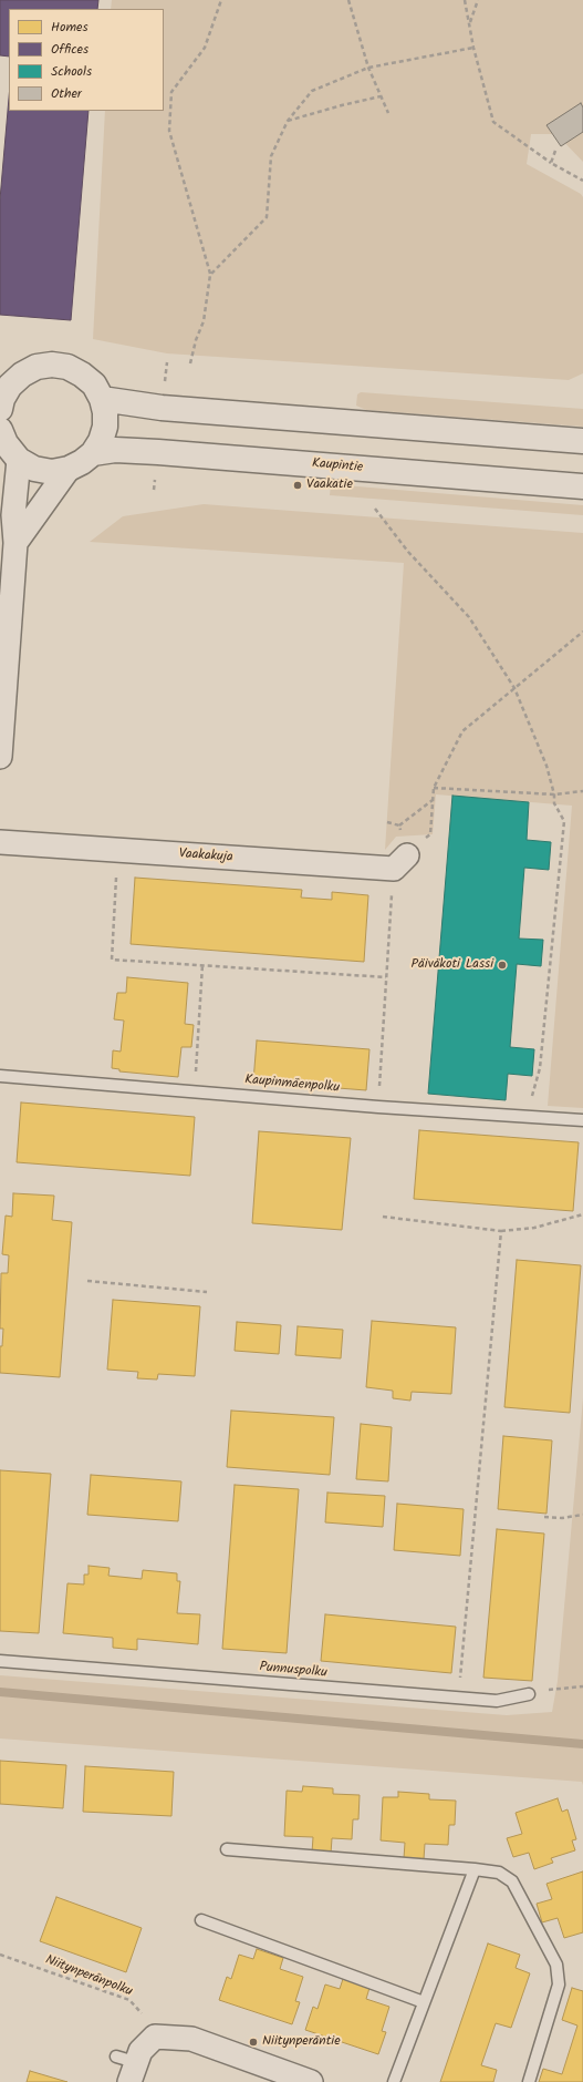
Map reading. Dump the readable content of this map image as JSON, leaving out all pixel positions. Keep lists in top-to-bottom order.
{
  "streets": {
    "main road": ["Kaupintie"],
    "street": ["Vaakakuja"],
    "lane": ["Kaupinmäenpolku", "Punnuspolku"],
    "path": ["Niitynperänpolku"]
  },
  "places": ["Vaakatie", "Päiväkoti Lassi", "Niitynperäntie"],
  "legend": [
    "Homes",
    "Offices",
    "Schools",
    "Other"
  ]
}
